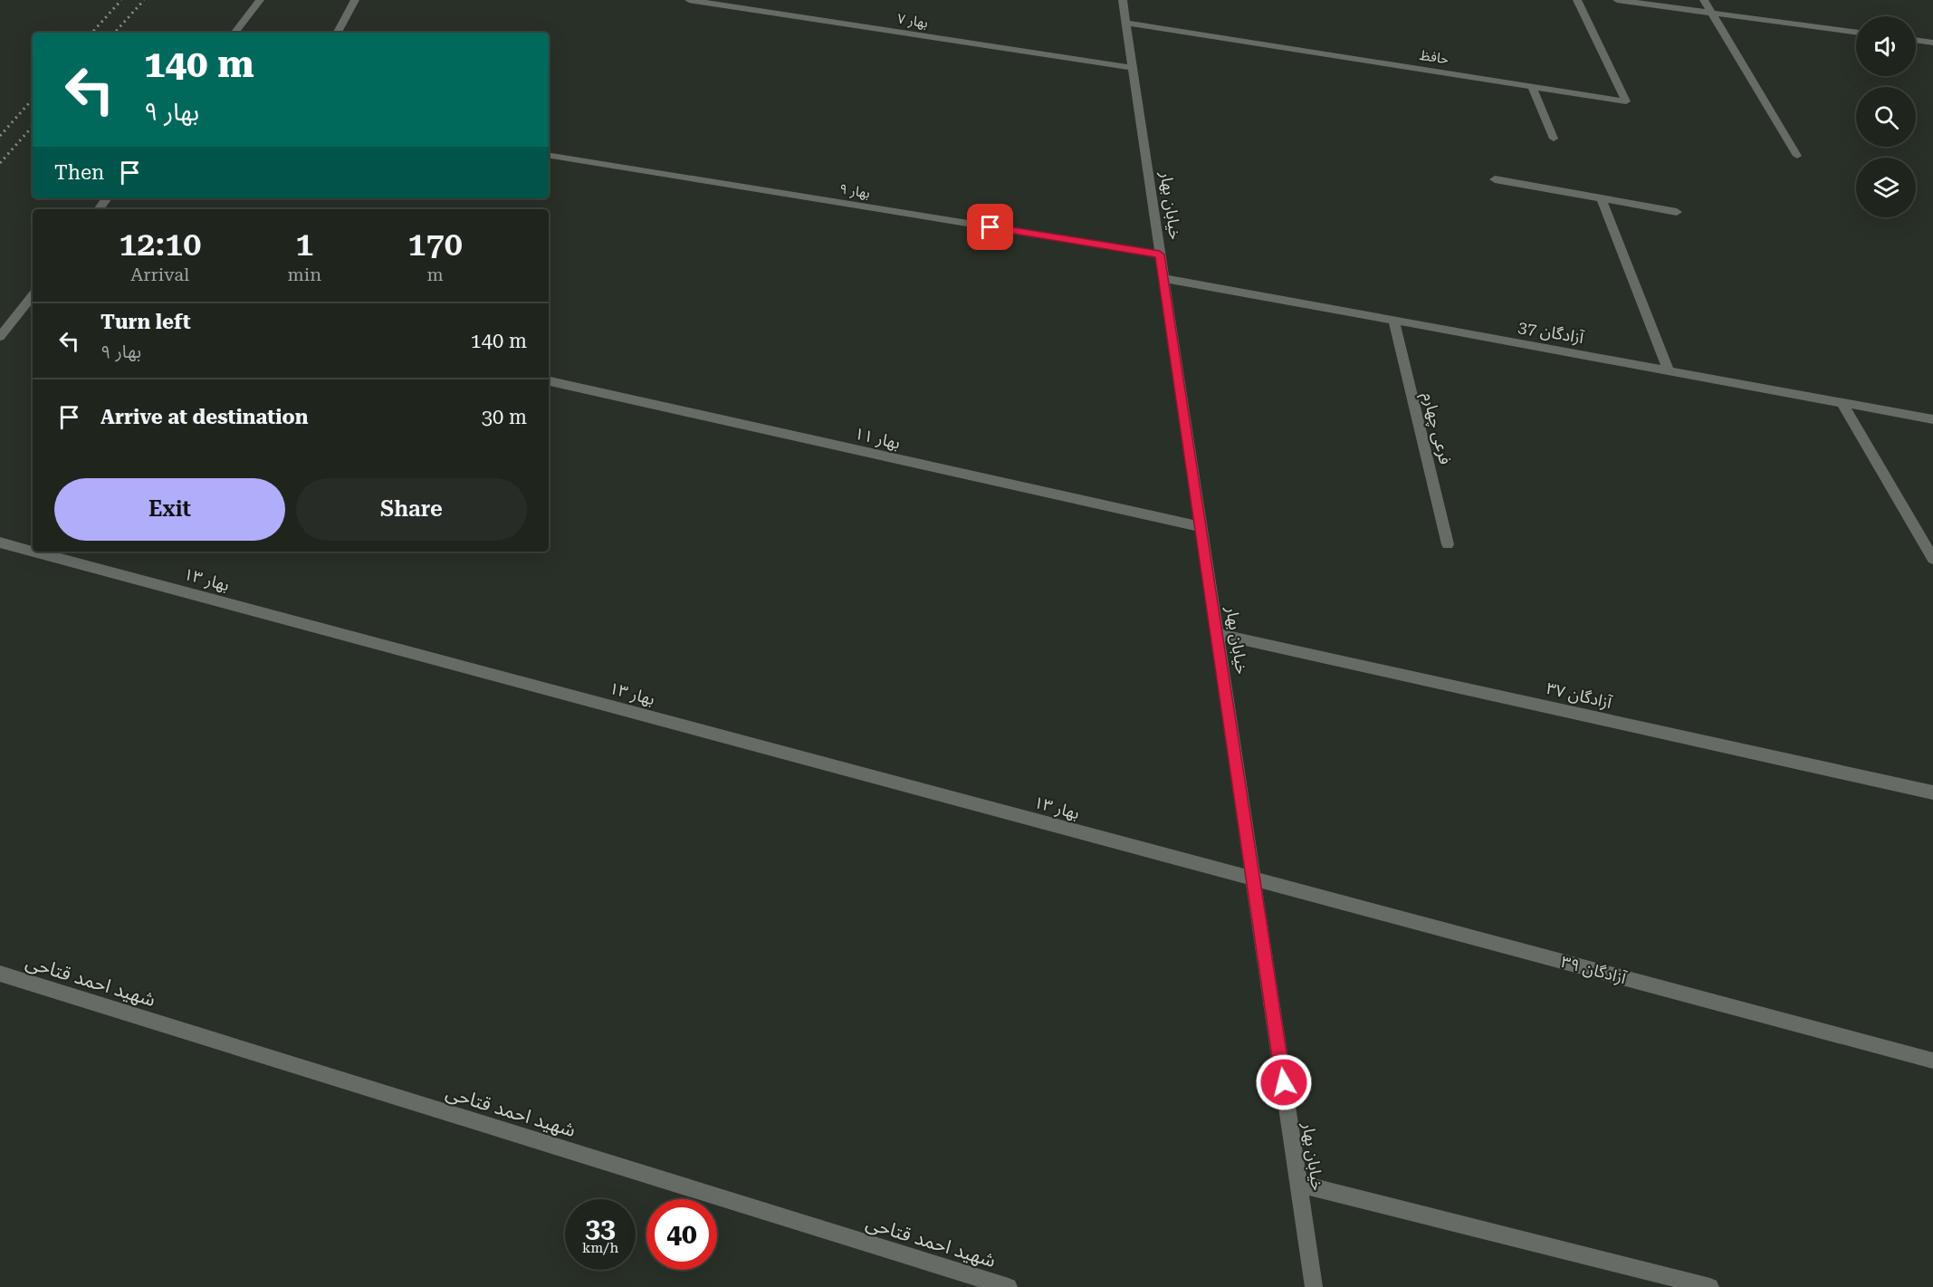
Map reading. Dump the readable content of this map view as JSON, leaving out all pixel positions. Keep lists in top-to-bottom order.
{
  "streets": {
    "street": [
      "بهار ۷",
      "حافظ",
      "بهار ۹",
      "خیابان بهار",
      "آزادگان 37",
      "فرعی چهارم",
      "بهار ۱۱",
      "بهار ۱۳",
      "آزادگان ۳۷",
      "آزادگان ۳۹",
      "شهید احمد قتاحی"
    ]
  },
  "crossings": [
    ["بهار ۷", "خیابان بهار"],
    ["حافظ", "خیابان بهار"],
    ["بهار ۹", "خیابان بهار"],
    ["خیابان بهار", "آزادگان 37"],
    ["خیابان بهار", "بهار ۱۱"],
    ["خیابان بهار", "بهار ۱۳"],
    ["خیابان بهار", "آزادگان ۳۷"],
    ["خیابان بهار", "آزادگان ۳۹"],
    ["آزادگان 37", "فرعی چهارم"],
    ["بهار ۱۳", "آزادگان ۳۹"]
  ],
  "page": {
    "turn": ["140 m", "بهار ۹"],
    "then": "Then",
    "eta": [
      "12:10",
      "Arrival",
      "1",
      "min",
      "170",
      "m"
    ],
    "list": [
      {
        "name": "Turn left",
        "note": "بهار ۹",
        "value": "140 m"
      },
      {
        "name": "Arrive at destination",
        "value": "30 m"
      }
    ],
    "buttons": ["Exit", "Share"],
    "speed": "33 km/h",
    "limit": "40"
  }
}
